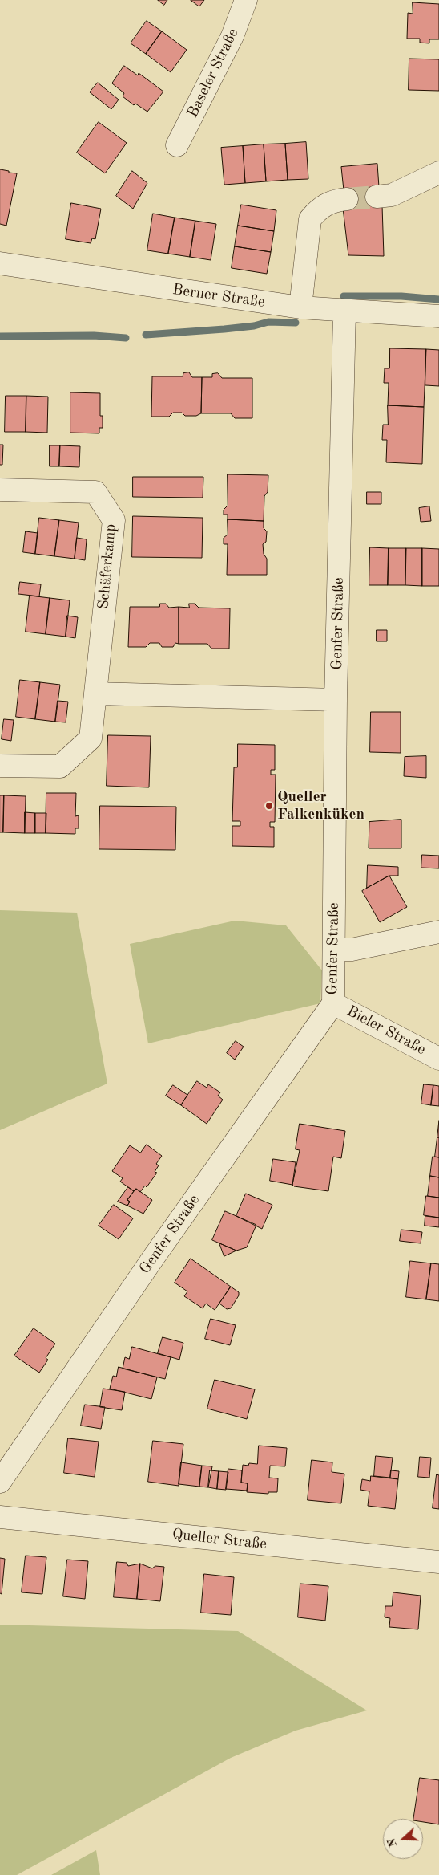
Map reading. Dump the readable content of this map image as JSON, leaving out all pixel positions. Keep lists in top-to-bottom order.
{
  "streets": {
    "street": [
      "Baseler Straße",
      "Berner Straße",
      "Schäferkamp",
      "Genfer Straße",
      "Bieler Straße",
      "Queller Straße"
    ]
  },
  "crossings": [
    ["Berner Straße", "Genfer Straße"],
    ["Genfer Straße", "Bieler Straße"]
  ],
  "places": ["Queller Falkenküken"],
  "north": "left"
}
